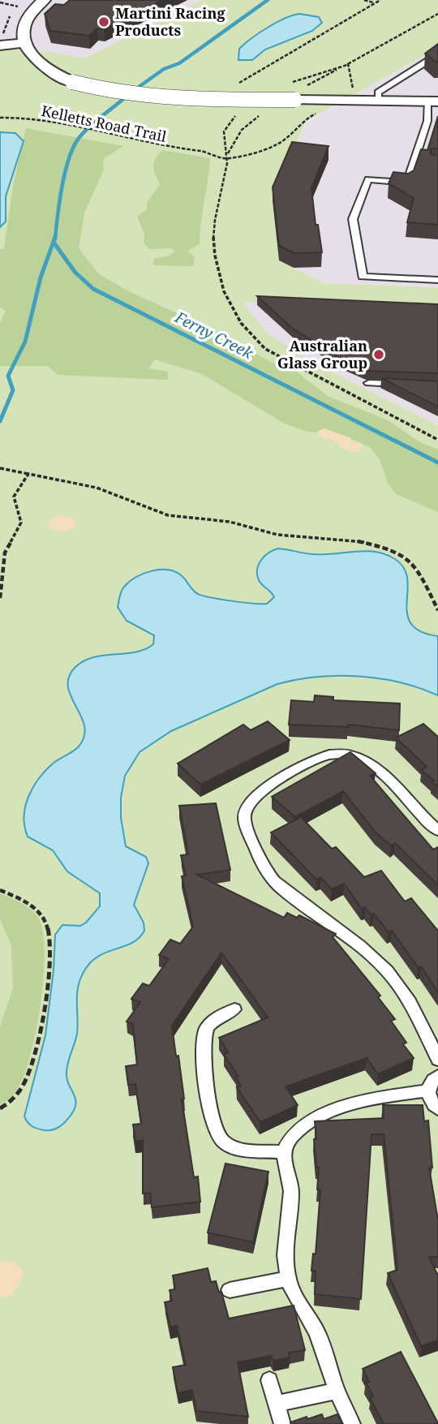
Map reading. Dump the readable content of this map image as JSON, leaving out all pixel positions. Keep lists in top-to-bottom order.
{
  "streets": {
    "path": ["Kelletts Road Trail"]
  },
  "water": ["Ferny Creek"],
  "places": ["Martini Racing Products", "Australian Glass Group"]
}
